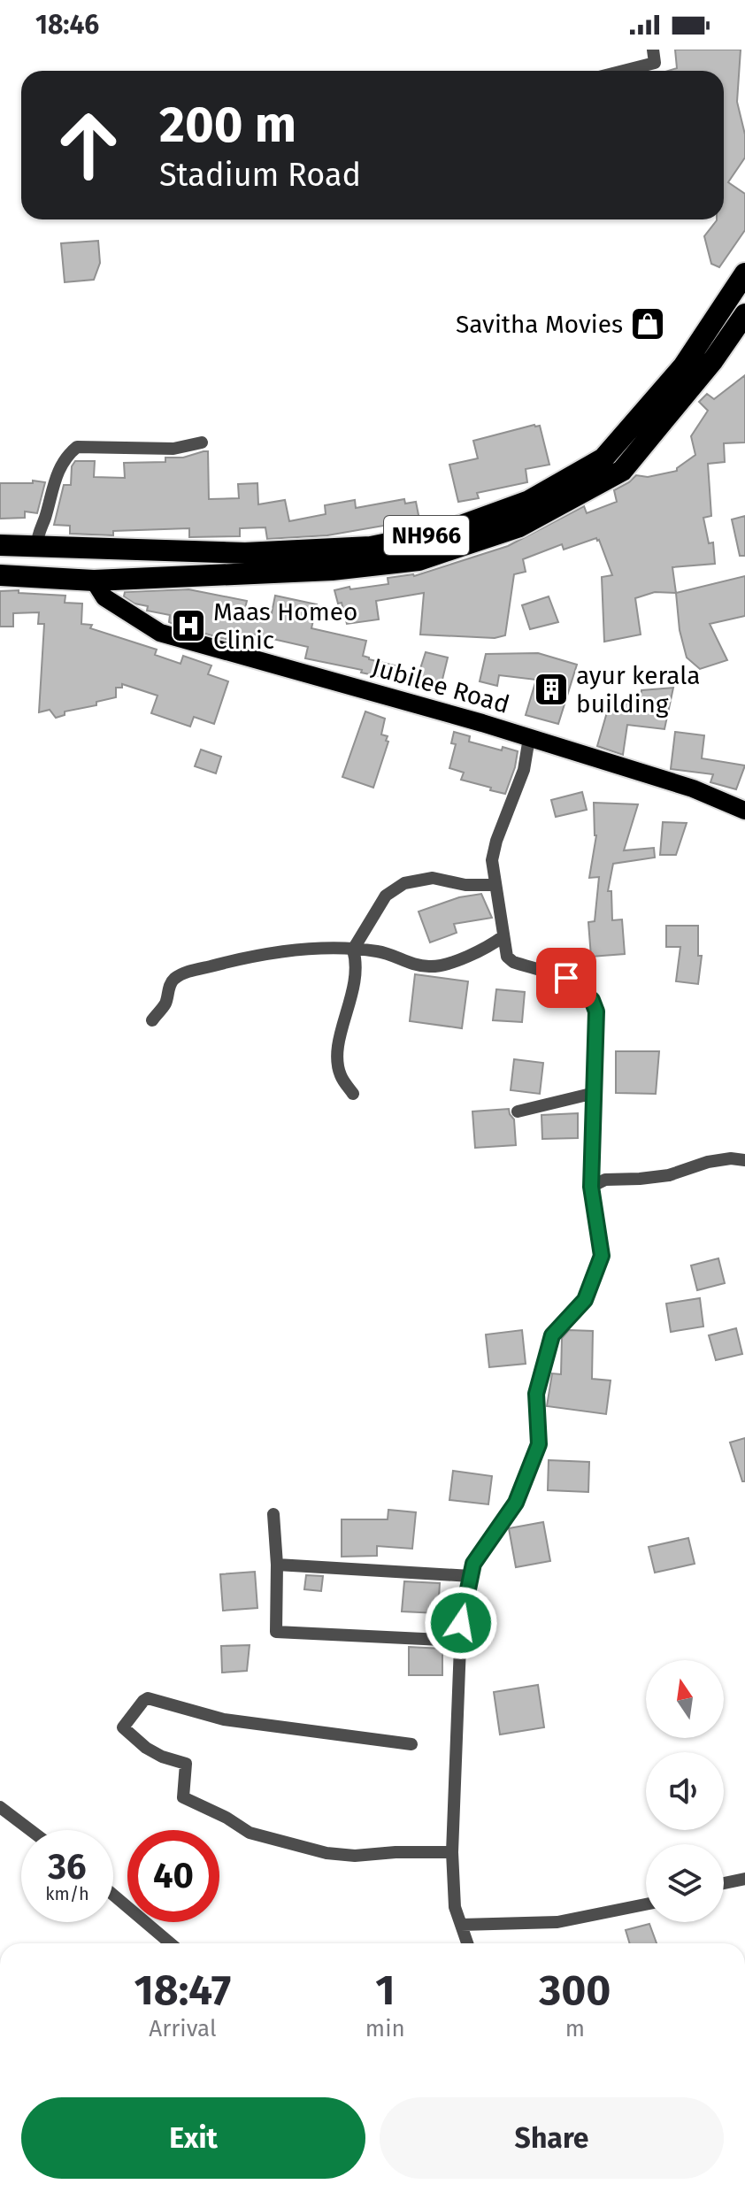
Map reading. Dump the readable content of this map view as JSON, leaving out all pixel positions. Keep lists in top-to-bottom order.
{
  "streets": {
    "highway": ["NH966"],
    "main road": ["Jubilee Road"]
  },
  "crossings": [
    ["NH966", "Jubilee Road"]
  ],
  "places": {
    "shop": ["Savitha Movies"],
    "hospital": ["Maas Homeo Clinic"],
    "building": ["ayur kerala building"]
  },
  "north": "top",
  "page": {
    "status": "18:46",
    "turn": ["200 m", "Stadium Road"],
    "speed": "36 km/h",
    "limit": "40",
    "eta": [
      "18:47",
      "Arrival",
      "1",
      "min",
      "300",
      "m"
    ],
    "buttons": ["Exit", "Share"]
  }
}
